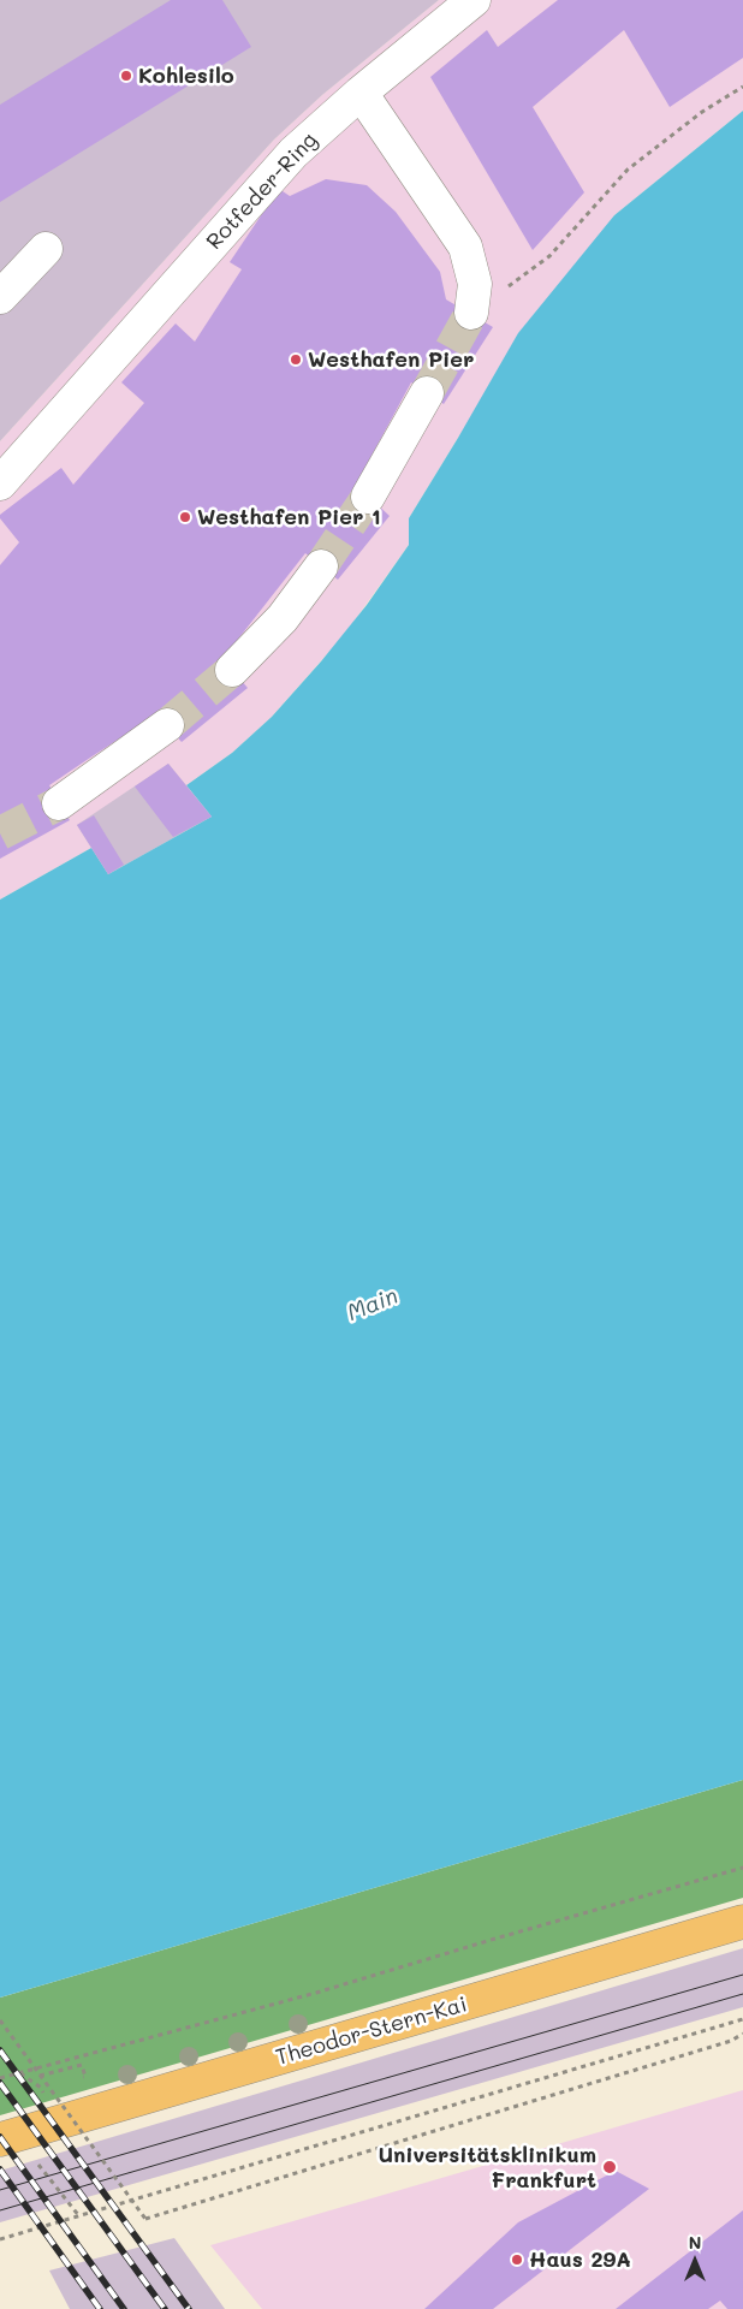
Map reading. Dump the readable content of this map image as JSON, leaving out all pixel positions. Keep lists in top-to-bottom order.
{
  "streets": {
    "main road": ["Theodor-Stern-Kai"],
    "street": ["Rotfeder-Ring"]
  },
  "water": ["Main"],
  "places": [
    "Kohlesilo",
    "Westhafen Pier",
    "Westhafen Pier 1",
    "Universitätsklinikum Frankfurt",
    "Haus 29A"
  ],
  "north": "top"
}
